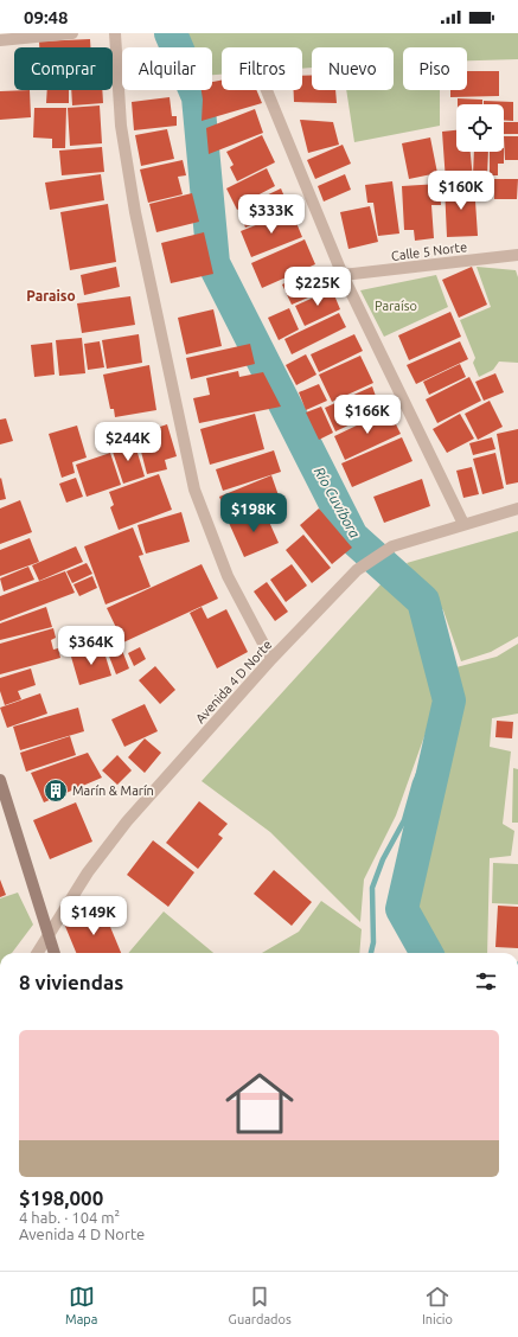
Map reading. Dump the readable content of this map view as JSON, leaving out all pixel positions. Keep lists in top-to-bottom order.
{
  "streets": {
    "street": ["Calle 5 Norte", "Avenida 4 D Norte"]
  },
  "districts": ["Paraiso"],
  "water": ["Río Cuvíbora"],
  "parks": ["Paraíso"],
  "places": {
    "building": ["Marín & Marín"]
  },
  "page": {
    "status": "09:48",
    "chip": [
      "Comprar",
      "Alquilar",
      "Filtros",
      "Nuevo",
      "Piso"
    ],
    "price": [
      "$160K",
      "$333K",
      "$225K",
      "$166K",
      "$244K",
      "$198K",
      "$364K",
      "$149K"
    ],
    "heading": "8 viviendas",
    "list": [
      {
        "name": "$198,000",
        "note": "4 hab. · 104 m² · Avenida 4 D Norte"
      }
    ],
    "tabs": ["Mapa", "Guardados", "Inicio"]
  }
}
